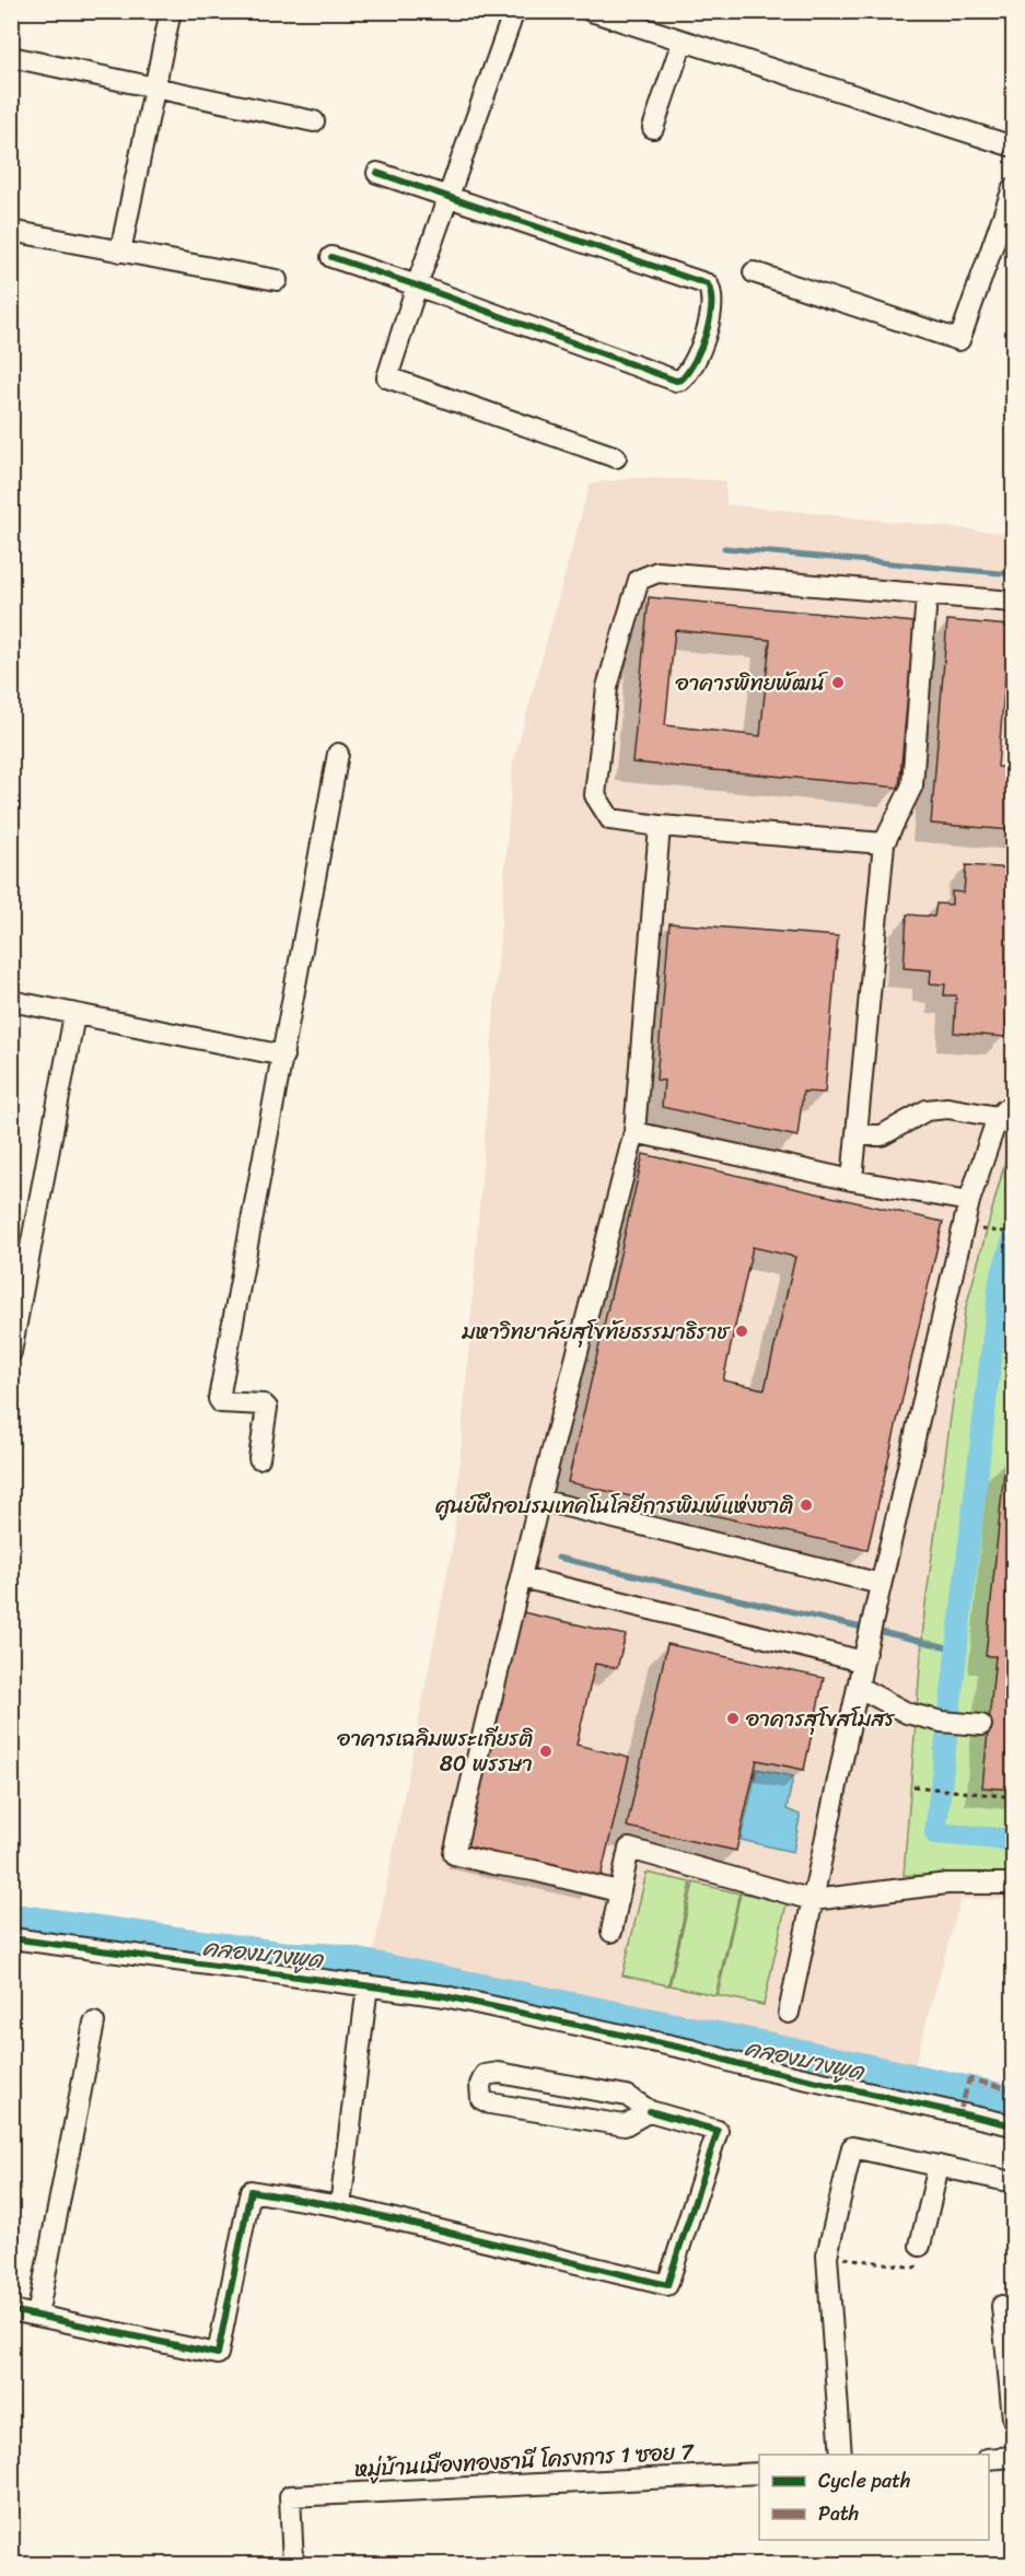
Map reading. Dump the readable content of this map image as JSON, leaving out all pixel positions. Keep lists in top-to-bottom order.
{
  "streets": {
    "street": ["หมู่บ้านเมืองทองธานี โครงการ 1 ซอย 7"]
  },
  "water": ["คลองบางพูด"],
  "places": [
    "อาคารพิทยพัฒน์",
    "มหาวิทยาลัยสุโขทัยธรรมาธิราช",
    "ศูนย์ฝึกอบรมเทคโนโลยีการพิมพ์แห่งชาติ",
    "อาคารสุโขสโมสร",
    "อาคารเฉลิมพระเกียรติ 80 พรรษา"
  ],
  "legend": ["Cycle path", "Path"]
}
